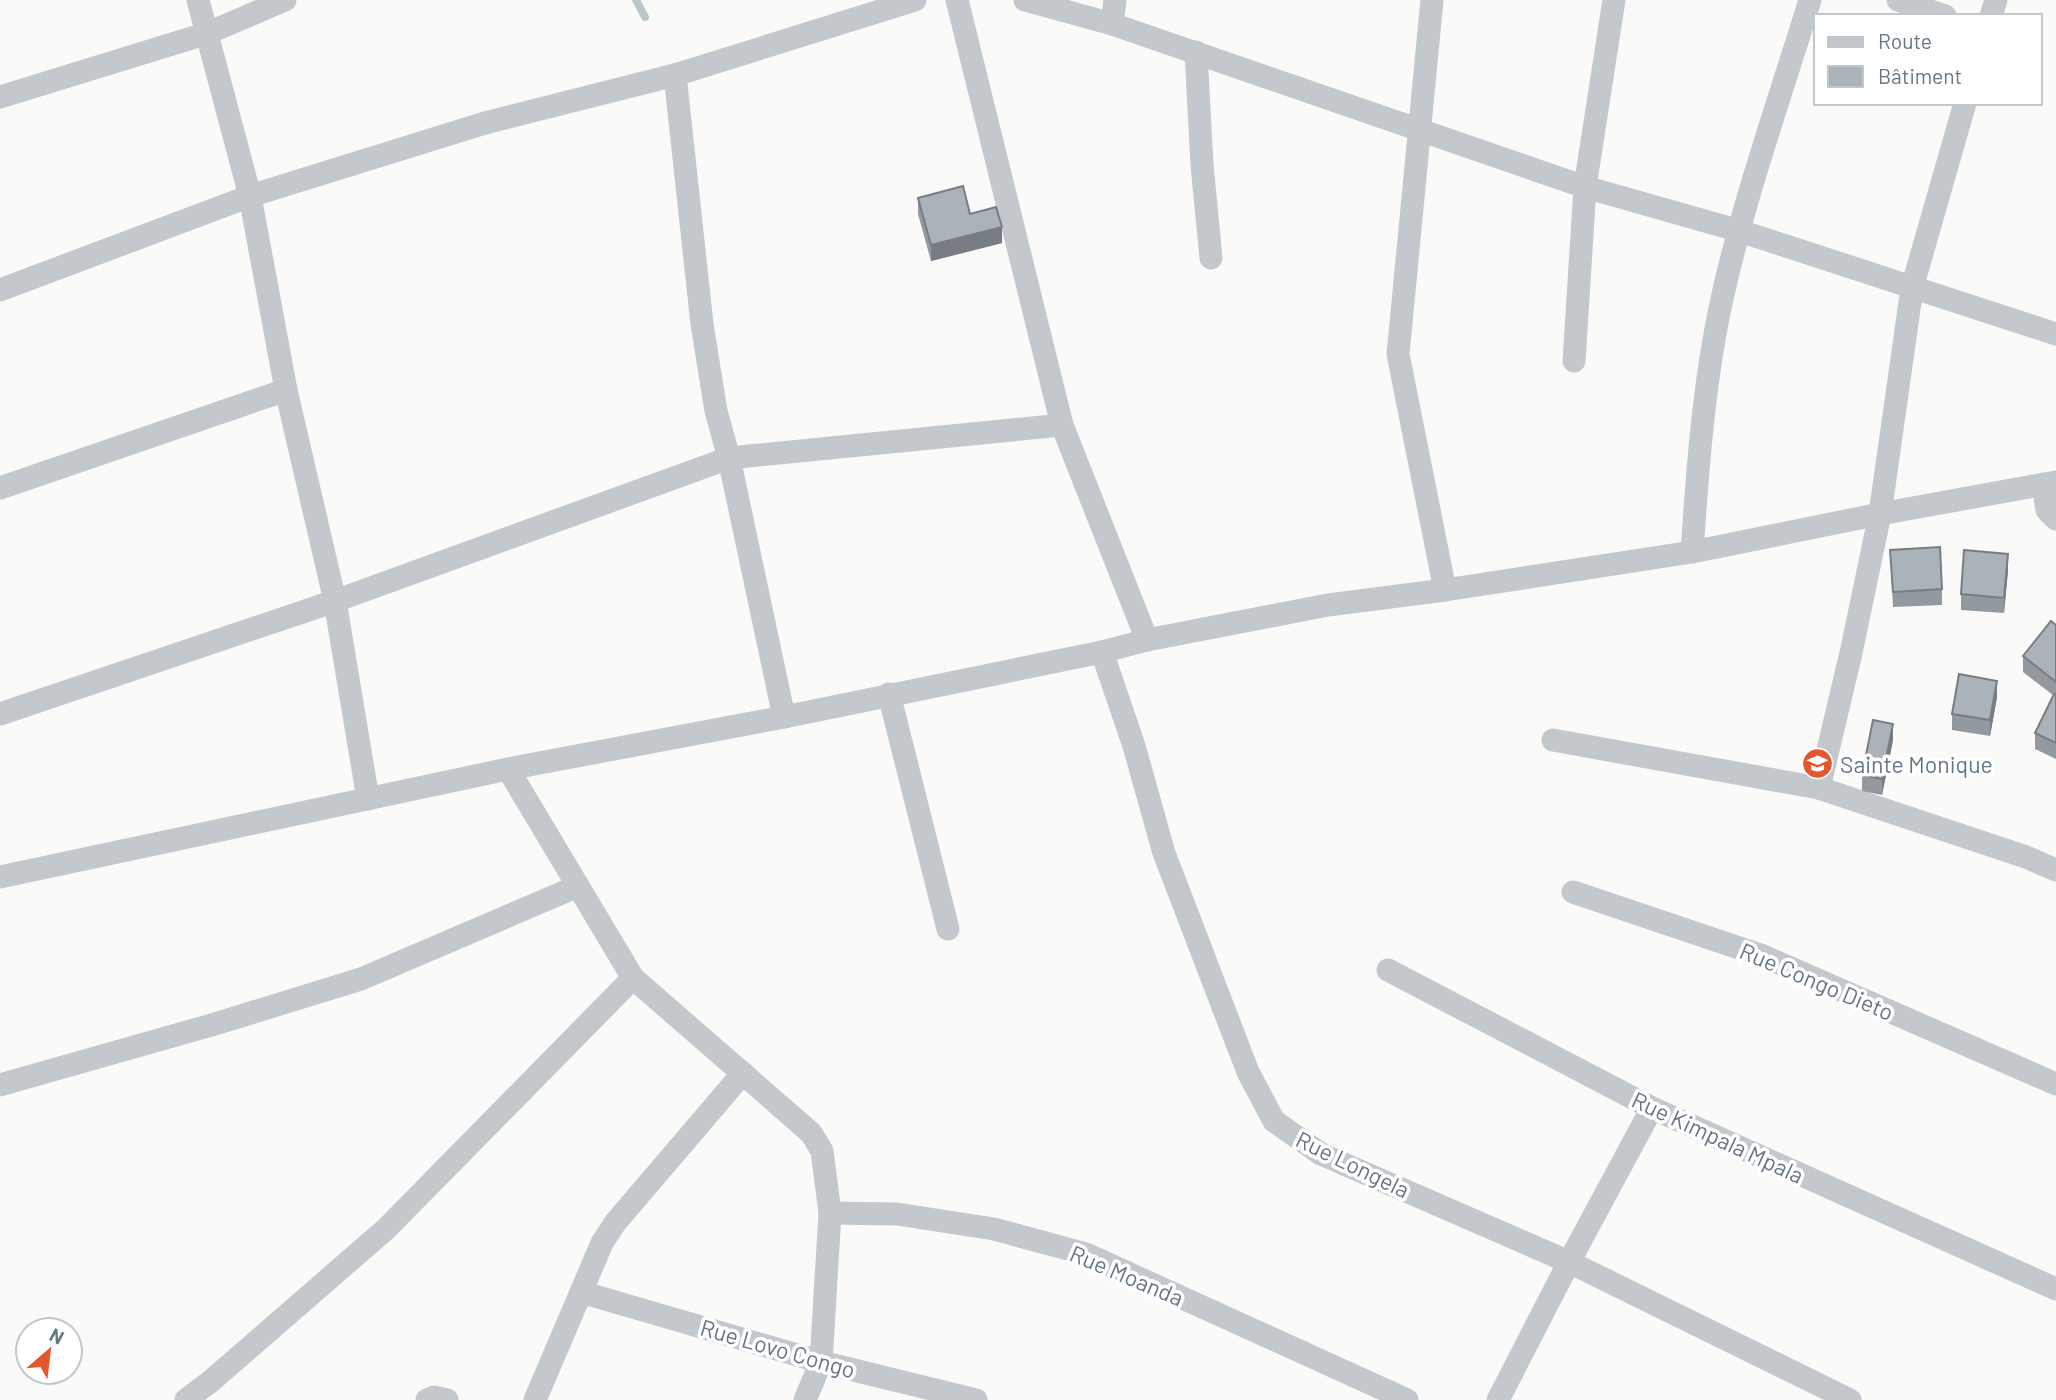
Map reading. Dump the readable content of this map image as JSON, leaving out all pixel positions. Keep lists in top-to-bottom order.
{
  "streets": {
    "street": [
      "Rue Congo Dieto",
      "Rue Kimpala Mpala",
      "Rue Longela",
      "Rue Moanda",
      "Rue Lovo Congo"
    ]
  },
  "places": {
    "school or university": ["Sainte Monique"]
  },
  "legend": ["Route", "Bâtiment"],
  "north": "top right"
}
